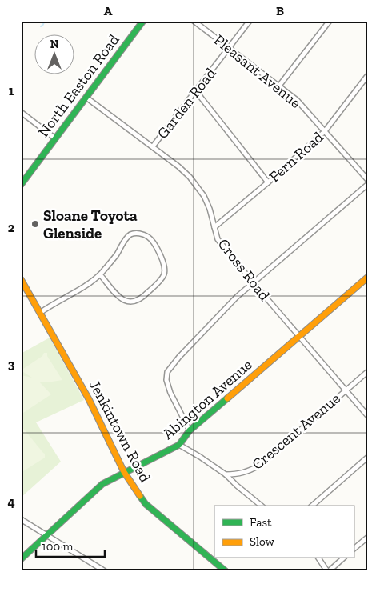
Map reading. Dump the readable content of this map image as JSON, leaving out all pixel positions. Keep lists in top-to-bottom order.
{
  "streets": {
    "street": [
      "Pleasant Avenue",
      "North Easton Road",
      "Garden Road",
      "Fern Road",
      "Cross Road",
      "Abington Avenue",
      "Jenkintown Road",
      "Crescent Avenue"
    ]
  },
  "crossings": [
    ["Pleasant Avenue", "Garden Road"],
    ["Pleasant Avenue", "Fern Road"],
    ["North Easton Road", "Cross Road"],
    ["Garden Road", "Cross Road"],
    ["Fern Road", "Cross Road"],
    ["Cross Road", "Abington Avenue"],
    ["Cross Road", "Crescent Avenue"],
    ["Abington Avenue", "Jenkintown Road"]
  ],
  "places": ["Sloane Toyota Glenside"],
  "legend": ["Fast", "Slow"],
  "scale_bar": "100 m",
  "north": "top",
  "grid": {
    "columns": ["A", "B"],
    "rows": [
      "1",
      "2",
      "3",
      "4"
    ]
  }
}
